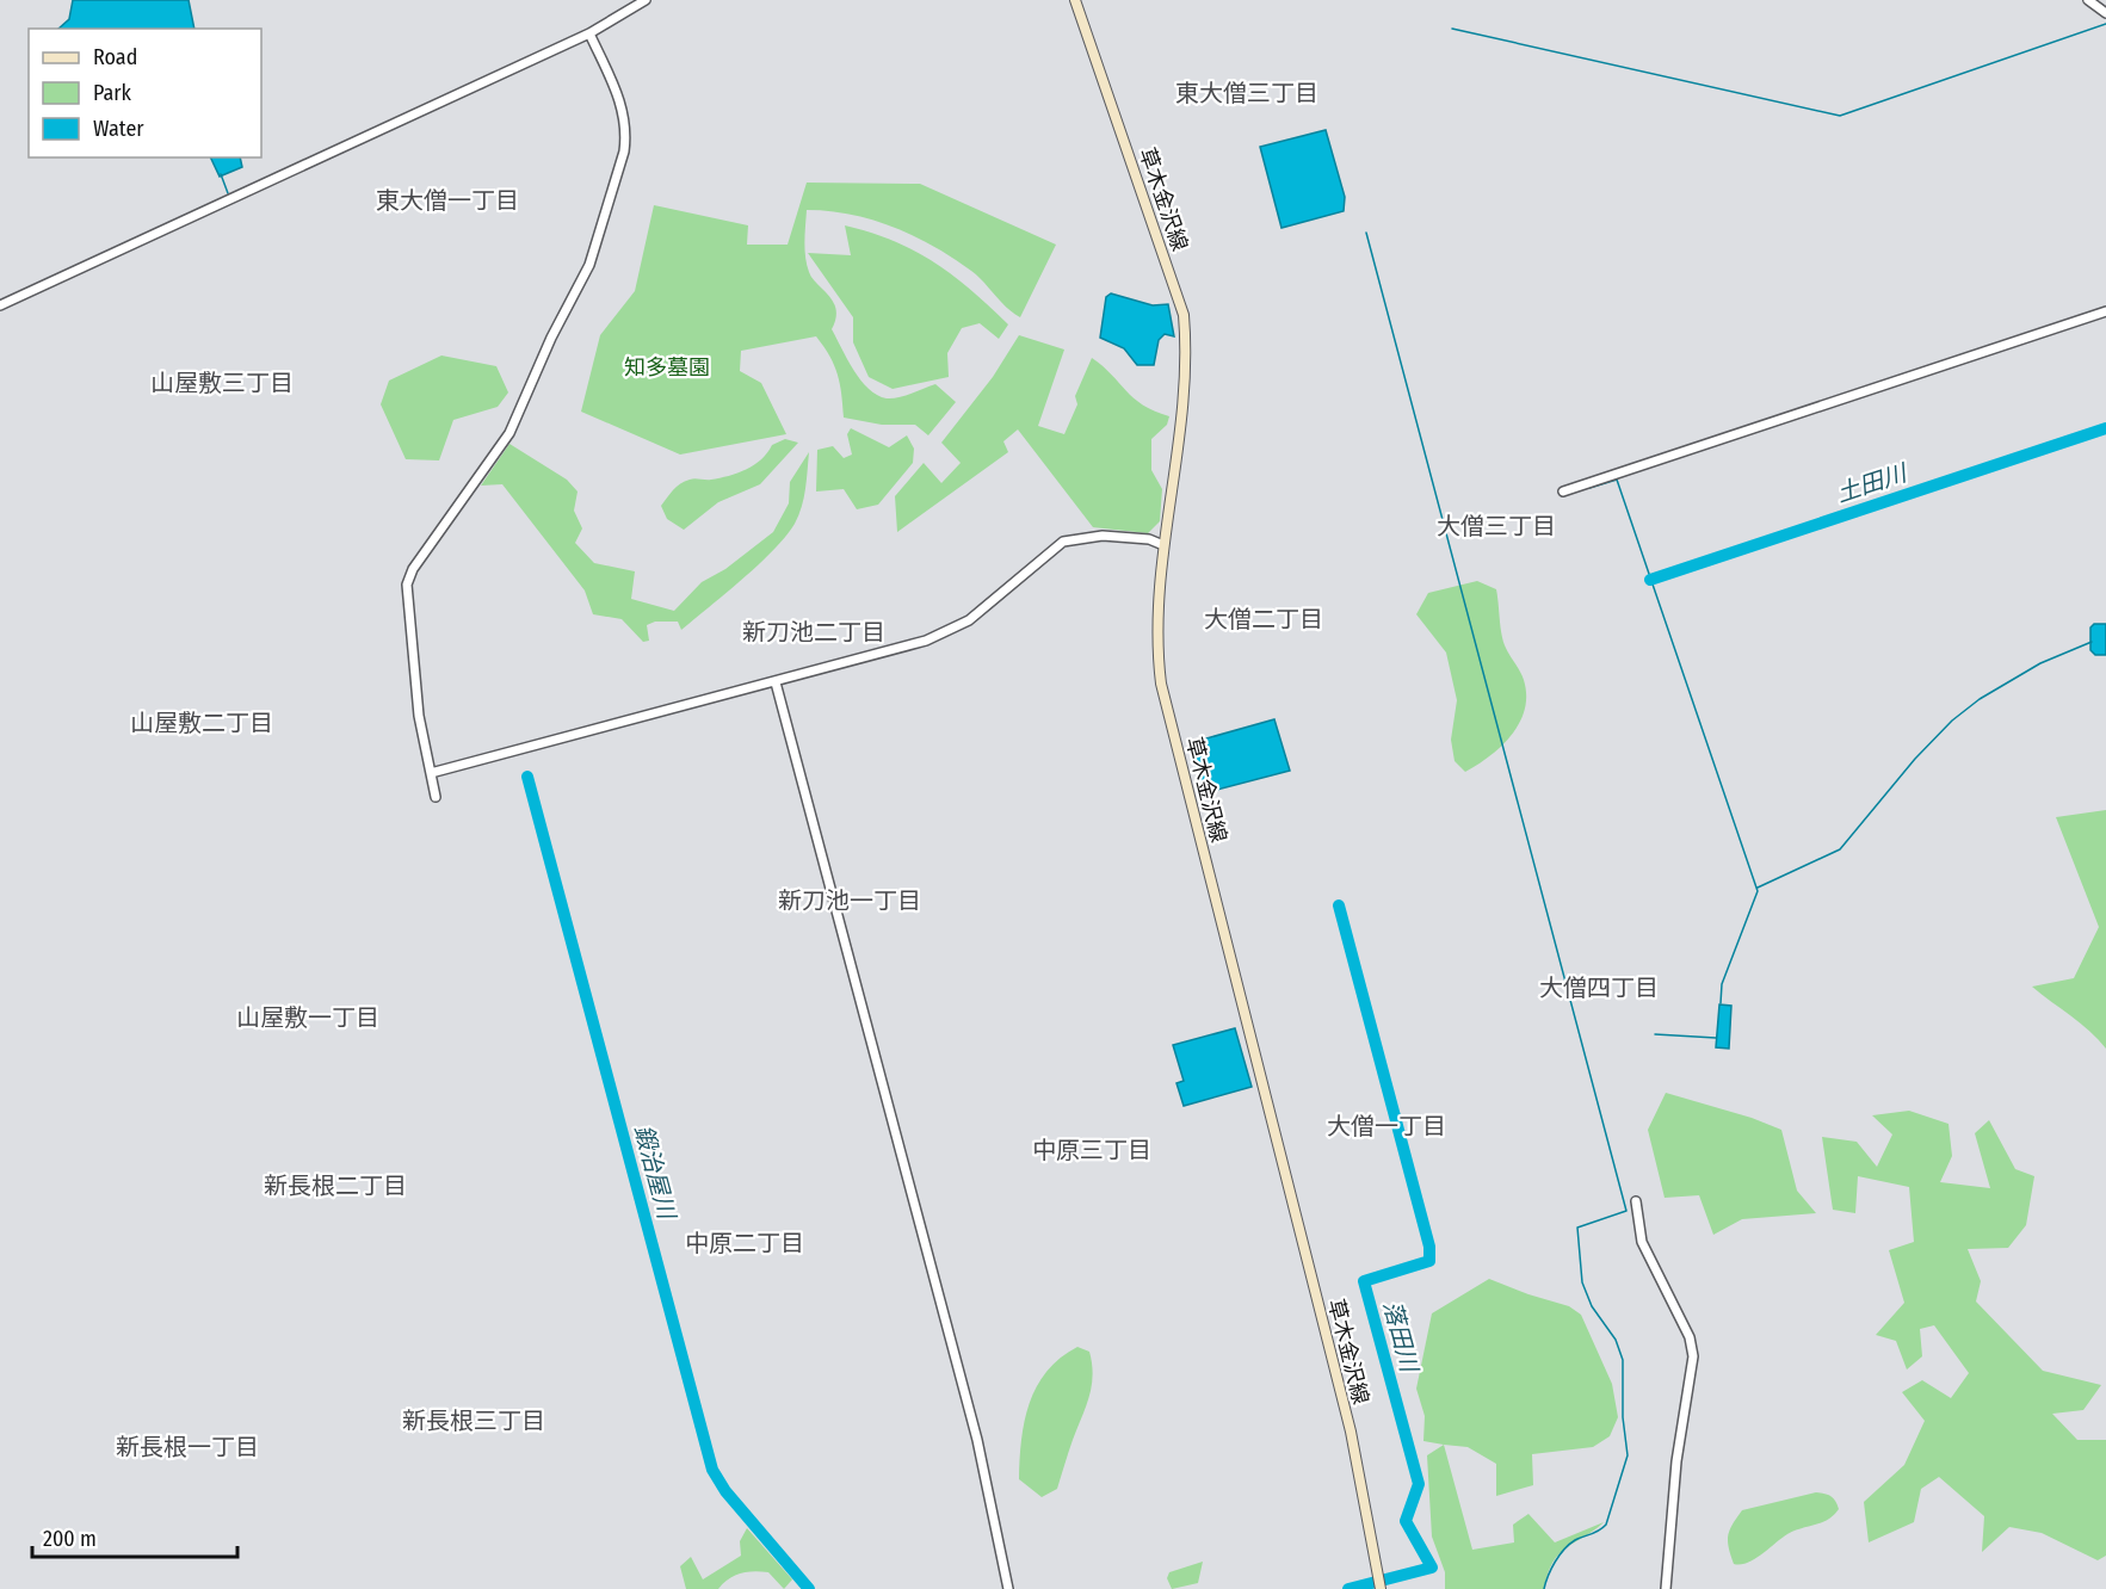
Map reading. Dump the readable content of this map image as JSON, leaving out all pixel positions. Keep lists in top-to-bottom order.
{
  "streets": {
    "main road": ["草木金沢線"]
  },
  "districts": [
    "東大僧三丁目",
    "東大僧一丁目",
    "山屋敷三丁目",
    "大僧三丁目",
    "大僧二丁目",
    "新刀池二丁目",
    "山屋敷二丁目",
    "新刀池一丁目",
    "大僧四丁目",
    "山屋敷一丁目",
    "大僧一丁目",
    "中原三丁目",
    "新長根二丁目",
    "中原二丁目",
    "新長根三丁目",
    "新長根一丁目"
  ],
  "water": ["土田川", "鍛治屋川", "落田川"],
  "parks": ["知多墓園"],
  "legend": ["Road", "Park", "Water"],
  "scale_bar": "200 m"
}
